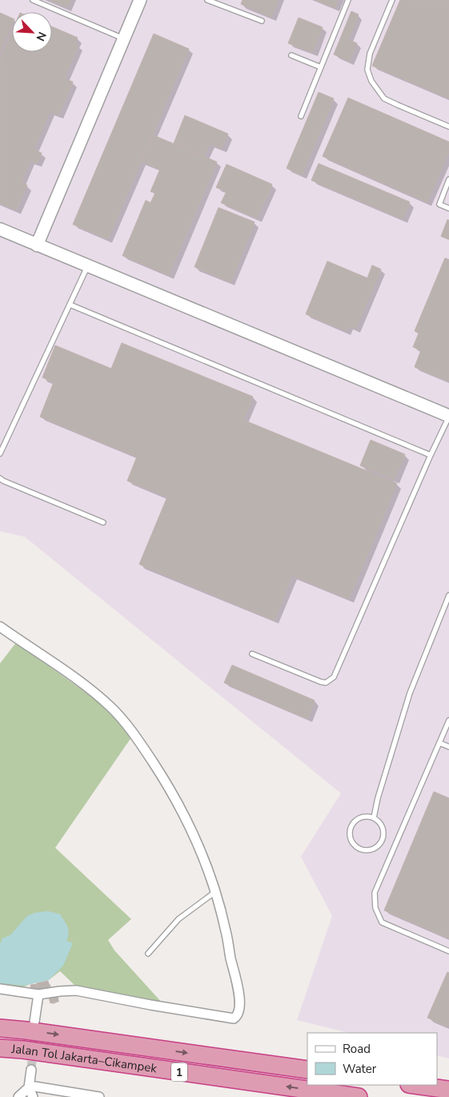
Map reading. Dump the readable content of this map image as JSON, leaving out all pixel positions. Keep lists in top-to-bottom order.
{
  "streets": {
    "highway": ["Jalan Tol Jakarta–Cikampek", "1"]
  },
  "legend": ["Road", "Water"],
  "north": "bottom right"
}
